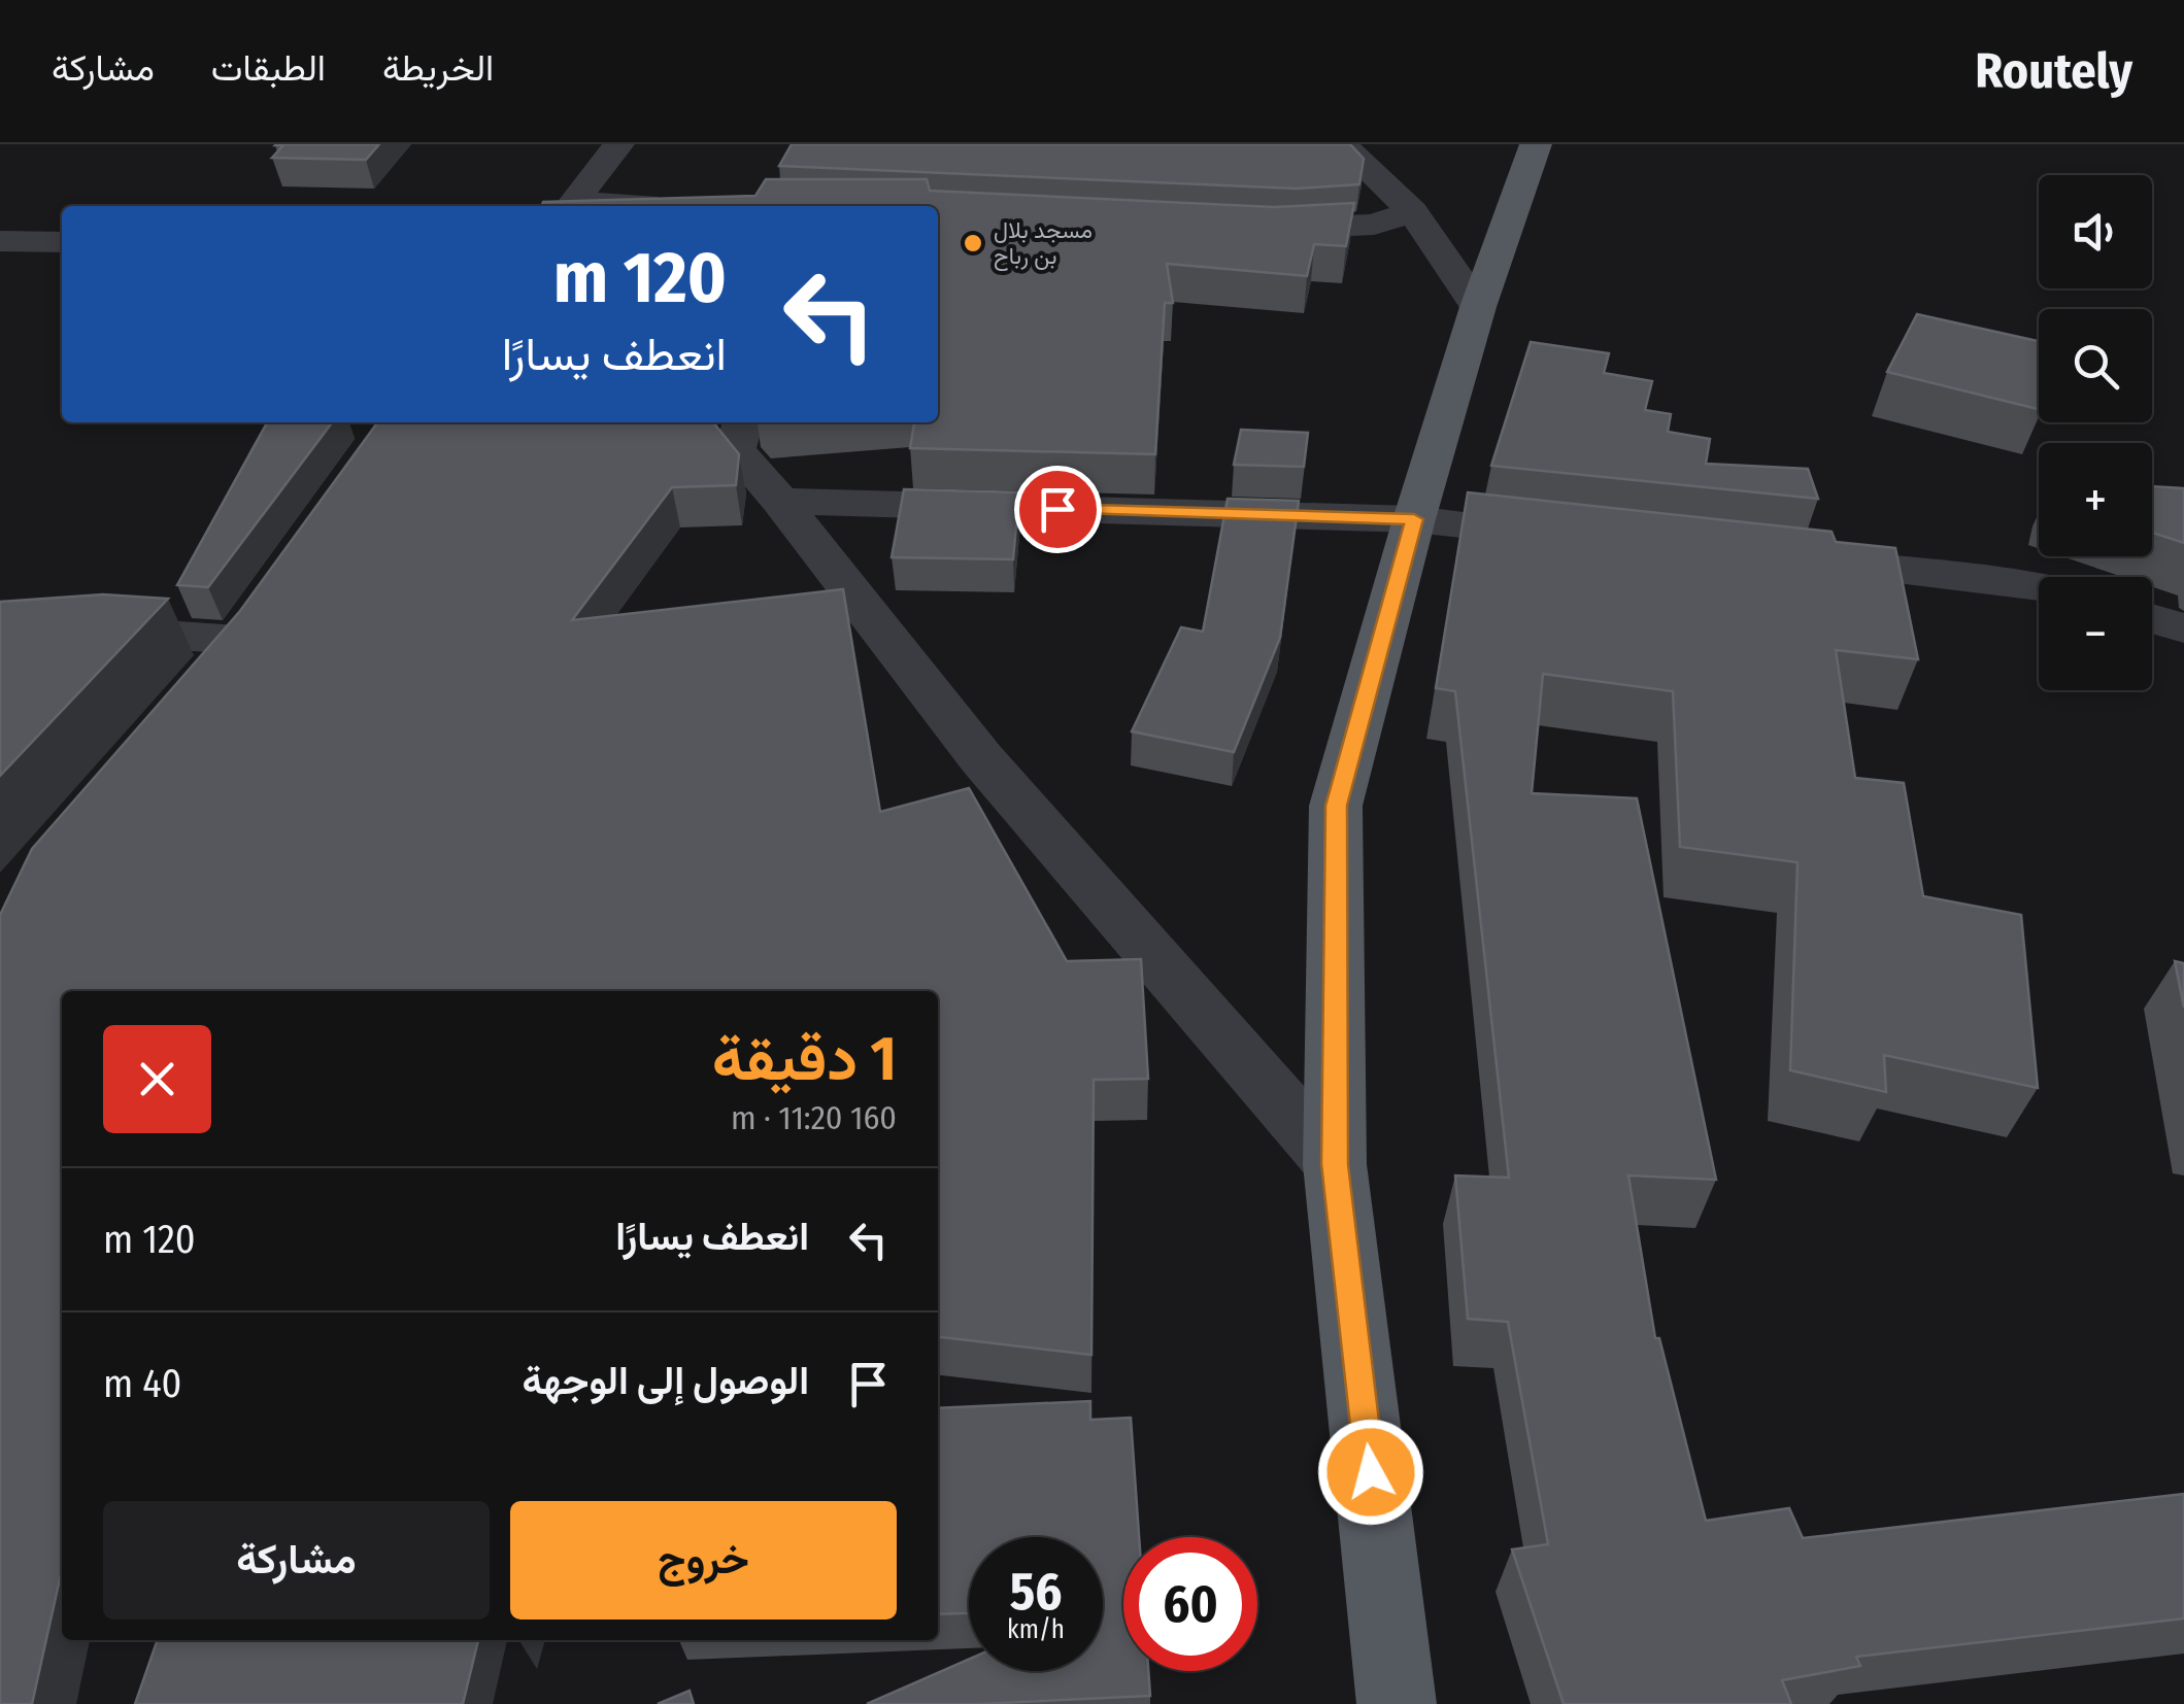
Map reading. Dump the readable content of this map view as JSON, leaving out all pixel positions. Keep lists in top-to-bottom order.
{
  "places": ["مسجد بلال بن رباح"],
  "page": {
    "header": "Routely",
    "nav": ["الخريطة", "الطبقات", "مشاركة"],
    "map_buttons": ["+", "−"],
    "turn": ["120 m", "انعطف يسارًا"],
    "heading": ["1 دقيقة", "160 m · 11:20"],
    "list": [
      {
        "name": "انعطف يسارًا",
        "value": "120 m"
      },
      {
        "name": "الوصول إلى الوجهة",
        "value": "40 m"
      }
    ],
    "buttons": ["خروج", "مشاركة"],
    "speed": "56 km/h",
    "limit": "60"
  }
}
